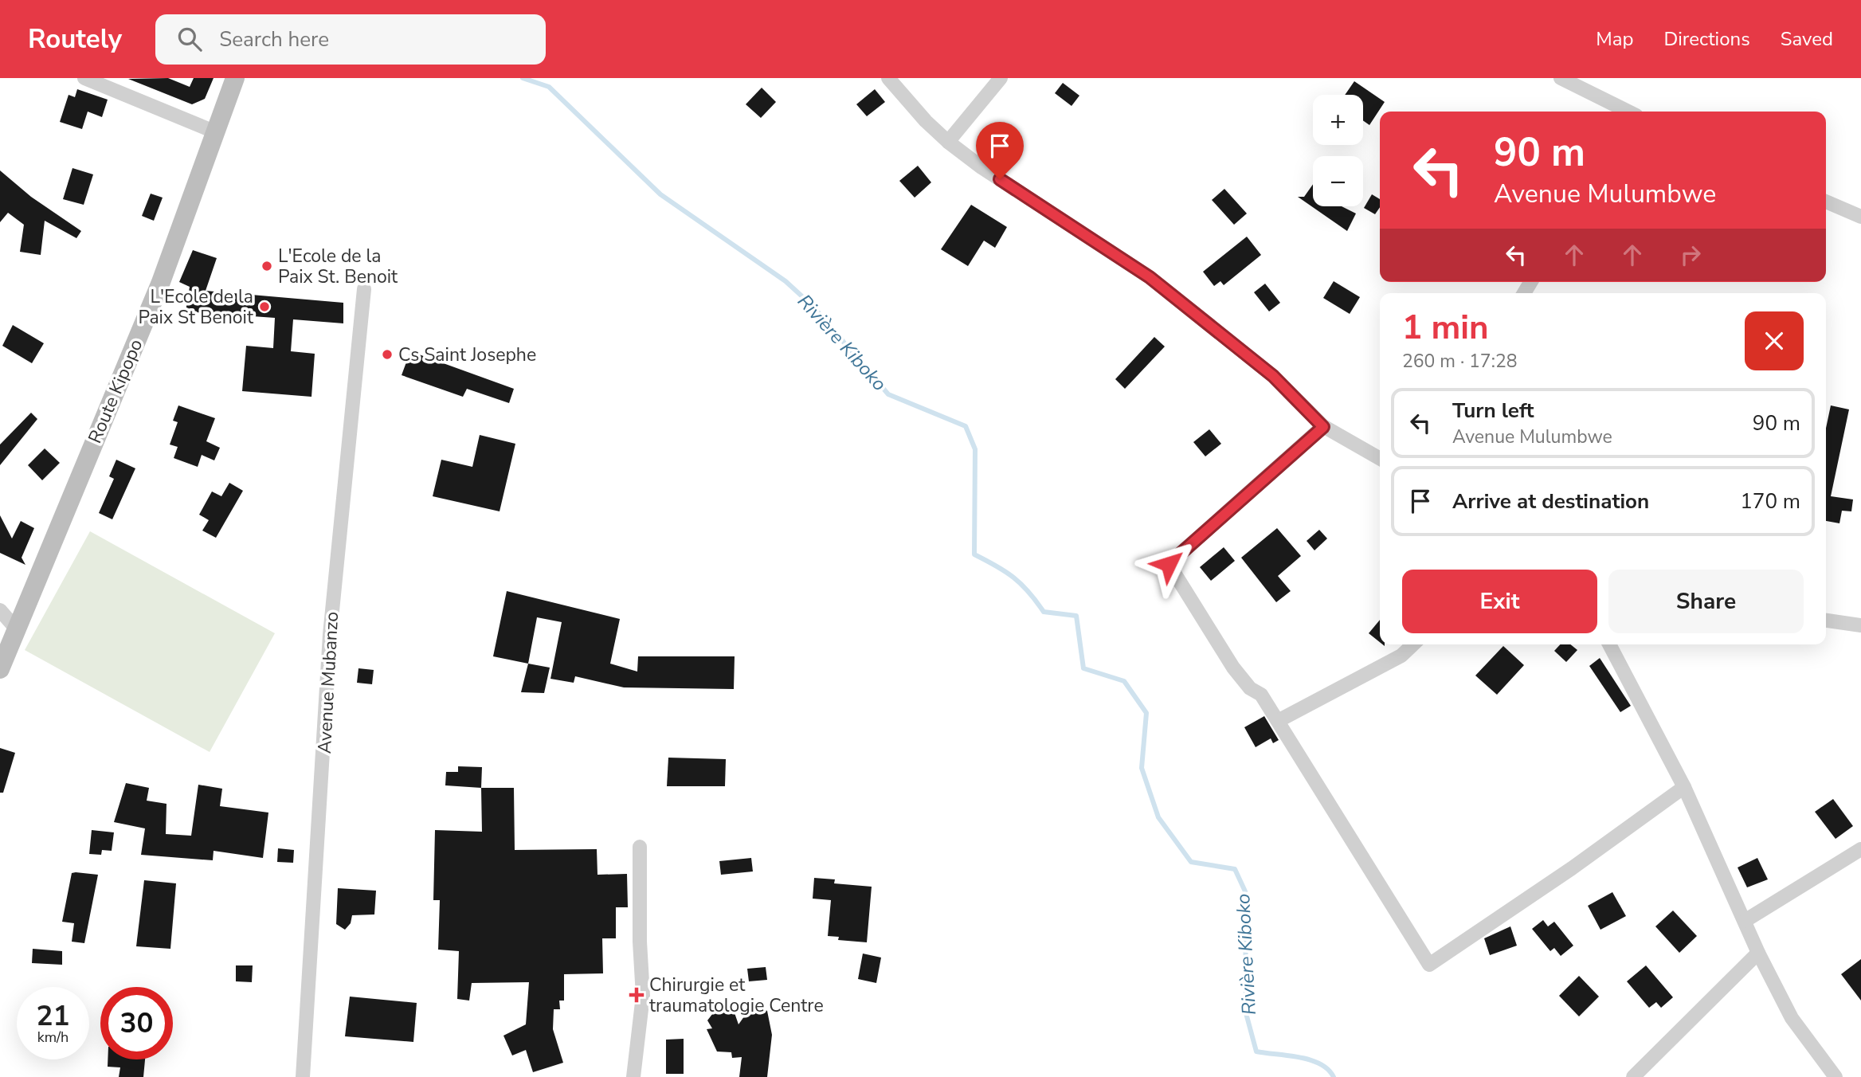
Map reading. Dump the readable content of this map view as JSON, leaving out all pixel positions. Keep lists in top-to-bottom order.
{
  "streets": {
    "main road": ["Route Kipopo"],
    "street": ["Avenue Mubanzo"]
  },
  "water": ["Rivière Kiboko"],
  "places": {
    "other": ["L'Ecole de la Paix St. Benoit", "L'Ecole de la Paix St Benoit", "Cs Saint Josephe"],
    "health": ["Chirurgie et traumatologie Centre"]
  },
  "page": {
    "header": "Routely",
    "search": "Search here",
    "nav": ["Map", "Directions", "Saved"],
    "map_buttons": ["+", "−"],
    "turn": ["90 m", "Avenue Mulumbwe"],
    "heading": ["1 min", "260 m · 17:28"],
    "list": [
      {
        "name": "Turn left",
        "note": "Avenue Mulumbwe",
        "value": "90 m"
      },
      {
        "name": "Arrive at destination",
        "value": "170 m"
      }
    ],
    "buttons": ["Exit", "Share"],
    "speed": "21 km/h",
    "limit": "30"
  }
}
